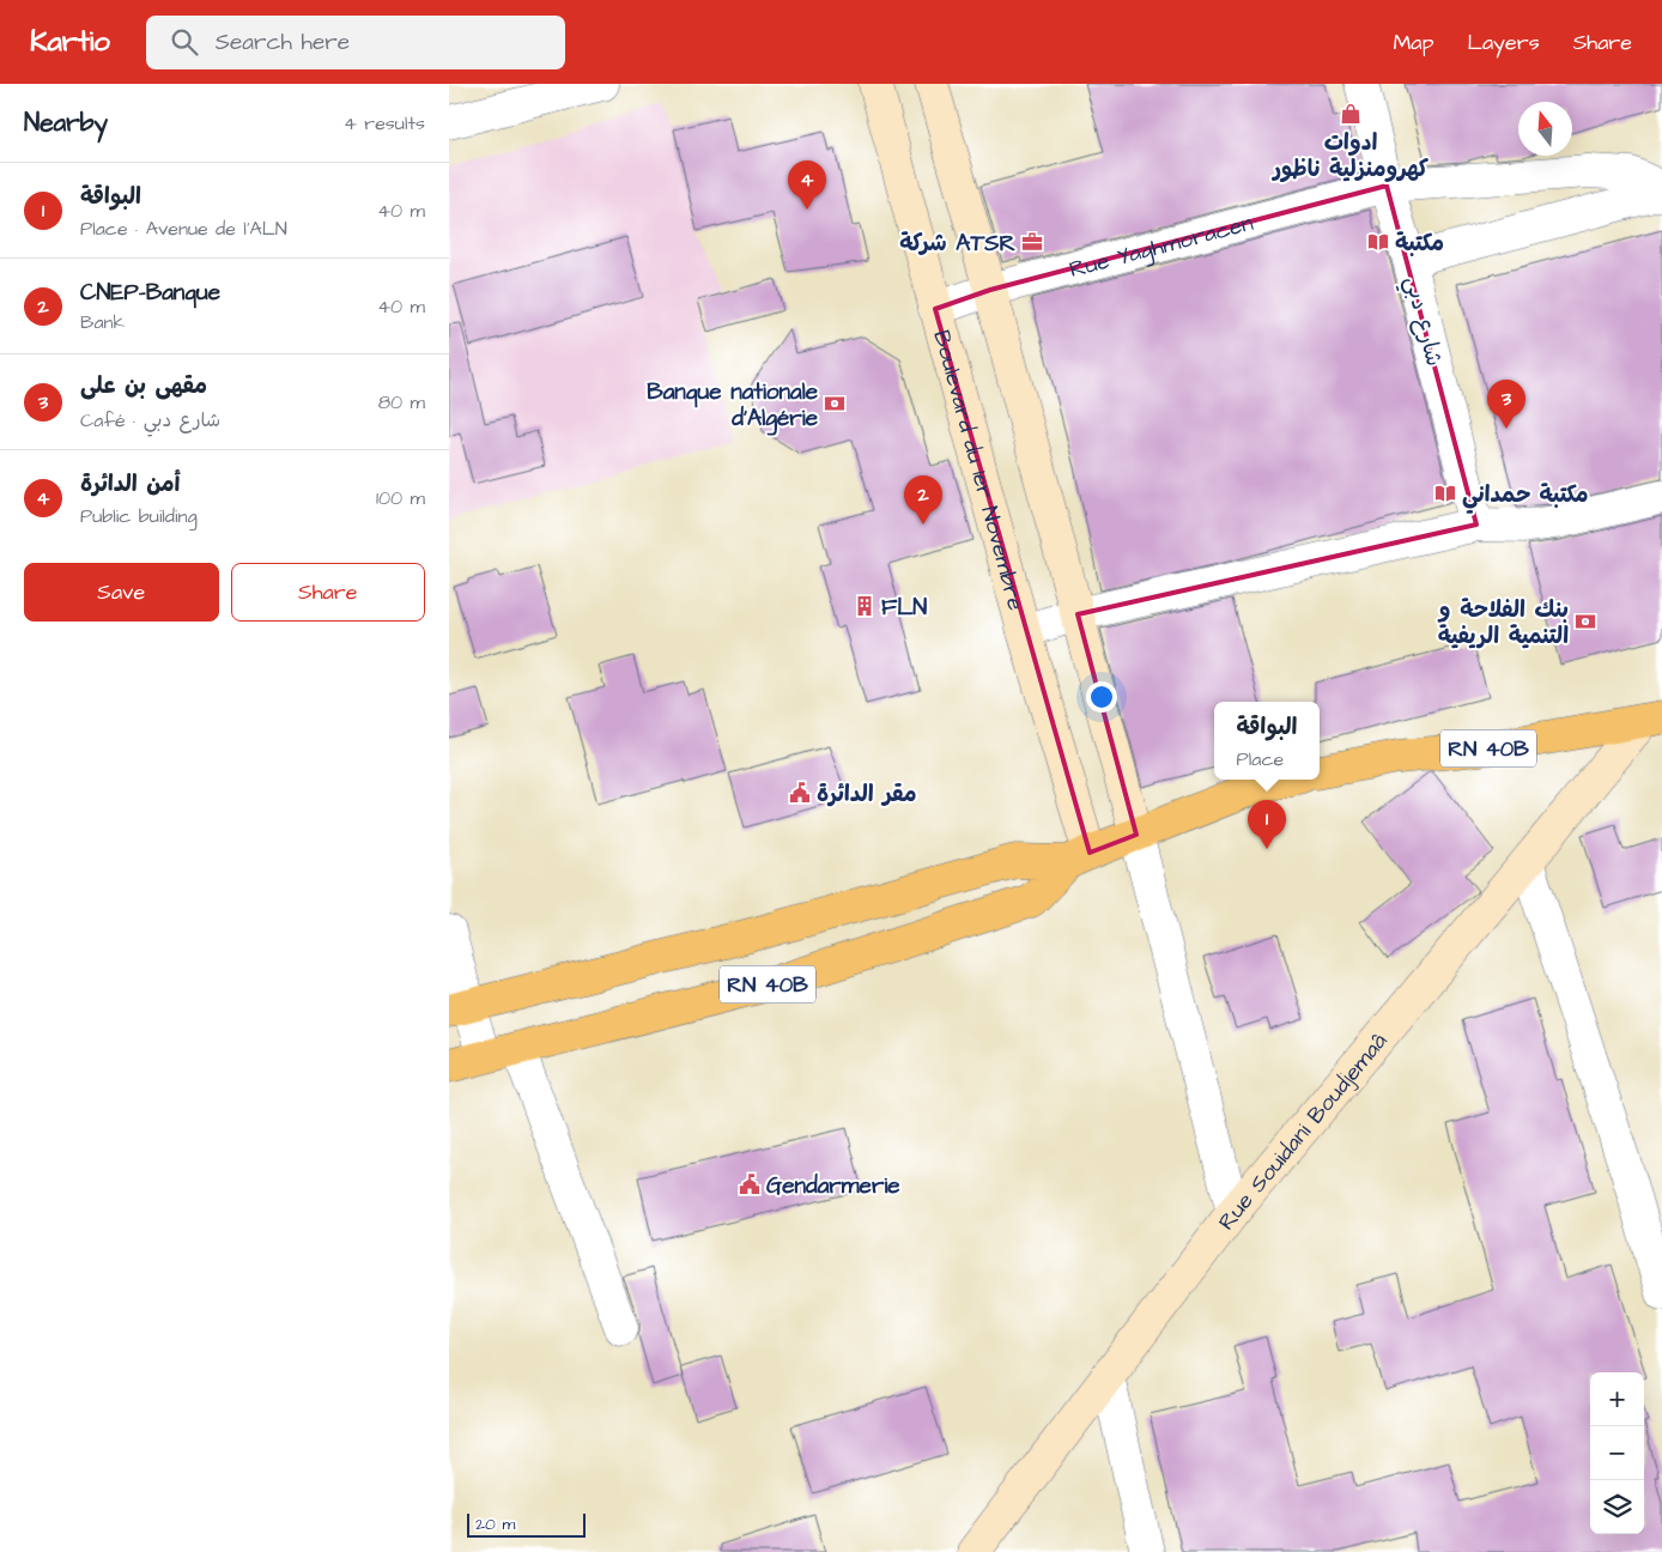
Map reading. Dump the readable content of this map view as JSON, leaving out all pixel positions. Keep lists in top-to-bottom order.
{
  "streets": {
    "main road": ["Boulevard du 1er Novembre", "RN 40B", "Rue Souidani Boudjemaâ"],
    "street": ["Rue Yaghmoracen", "شارع دبي"]
  },
  "crossings": [
    ["Rue Yaghmoracen", "شارع دبي"],
    ["Rue Yaghmoracen", "Boulevard du 1er Novembre"],
    ["Boulevard du 1er Novembre", "RN 40B"],
    ["RN 40B", "Rue Souidani Boudjemaâ"]
  ],
  "places": {
    "shop": ["ادوات كهرومنزلية ناظور"],
    "office": ["شركة ATSR"],
    "library": ["مكتبة", "مكتبة حمداني"],
    "bank": ["Banque nationale d'Algérie", "بنك الفلاحة و التنمية الريفية"],
    "building": ["FLN"],
    "public building": ["مقر الدائرة", "Gendarmerie"]
  },
  "scale_bar": "20 m",
  "north": "top",
  "page": {
    "header": "Kartio",
    "search": "Search here",
    "nav": ["Map", "Layers", "Share"],
    "heading": ["Nearby", "4 results"],
    "pins": [
      "4",
      "3",
      "2",
      "1"
    ],
    "list": [
      {
        "mark": "1",
        "name": "البواقة",
        "note": "Place · Avenue de l'ALN",
        "value": "40 m"
      },
      {
        "mark": "2",
        "name": "CNEP-Banque",
        "note": "Bank",
        "value": "40 m"
      },
      {
        "mark": "3",
        "name": "مقهى بن على",
        "note": "Café · شارع دبي",
        "value": "80 m"
      },
      {
        "mark": "4",
        "name": "أمن الدائرة",
        "note": "Public building",
        "value": "100 m"
      }
    ],
    "buttons": ["Save", "Share"],
    "popup": ["البواقة", "Place"],
    "map_buttons": ["+", "−"],
    "scale": "20 m"
  }
}
